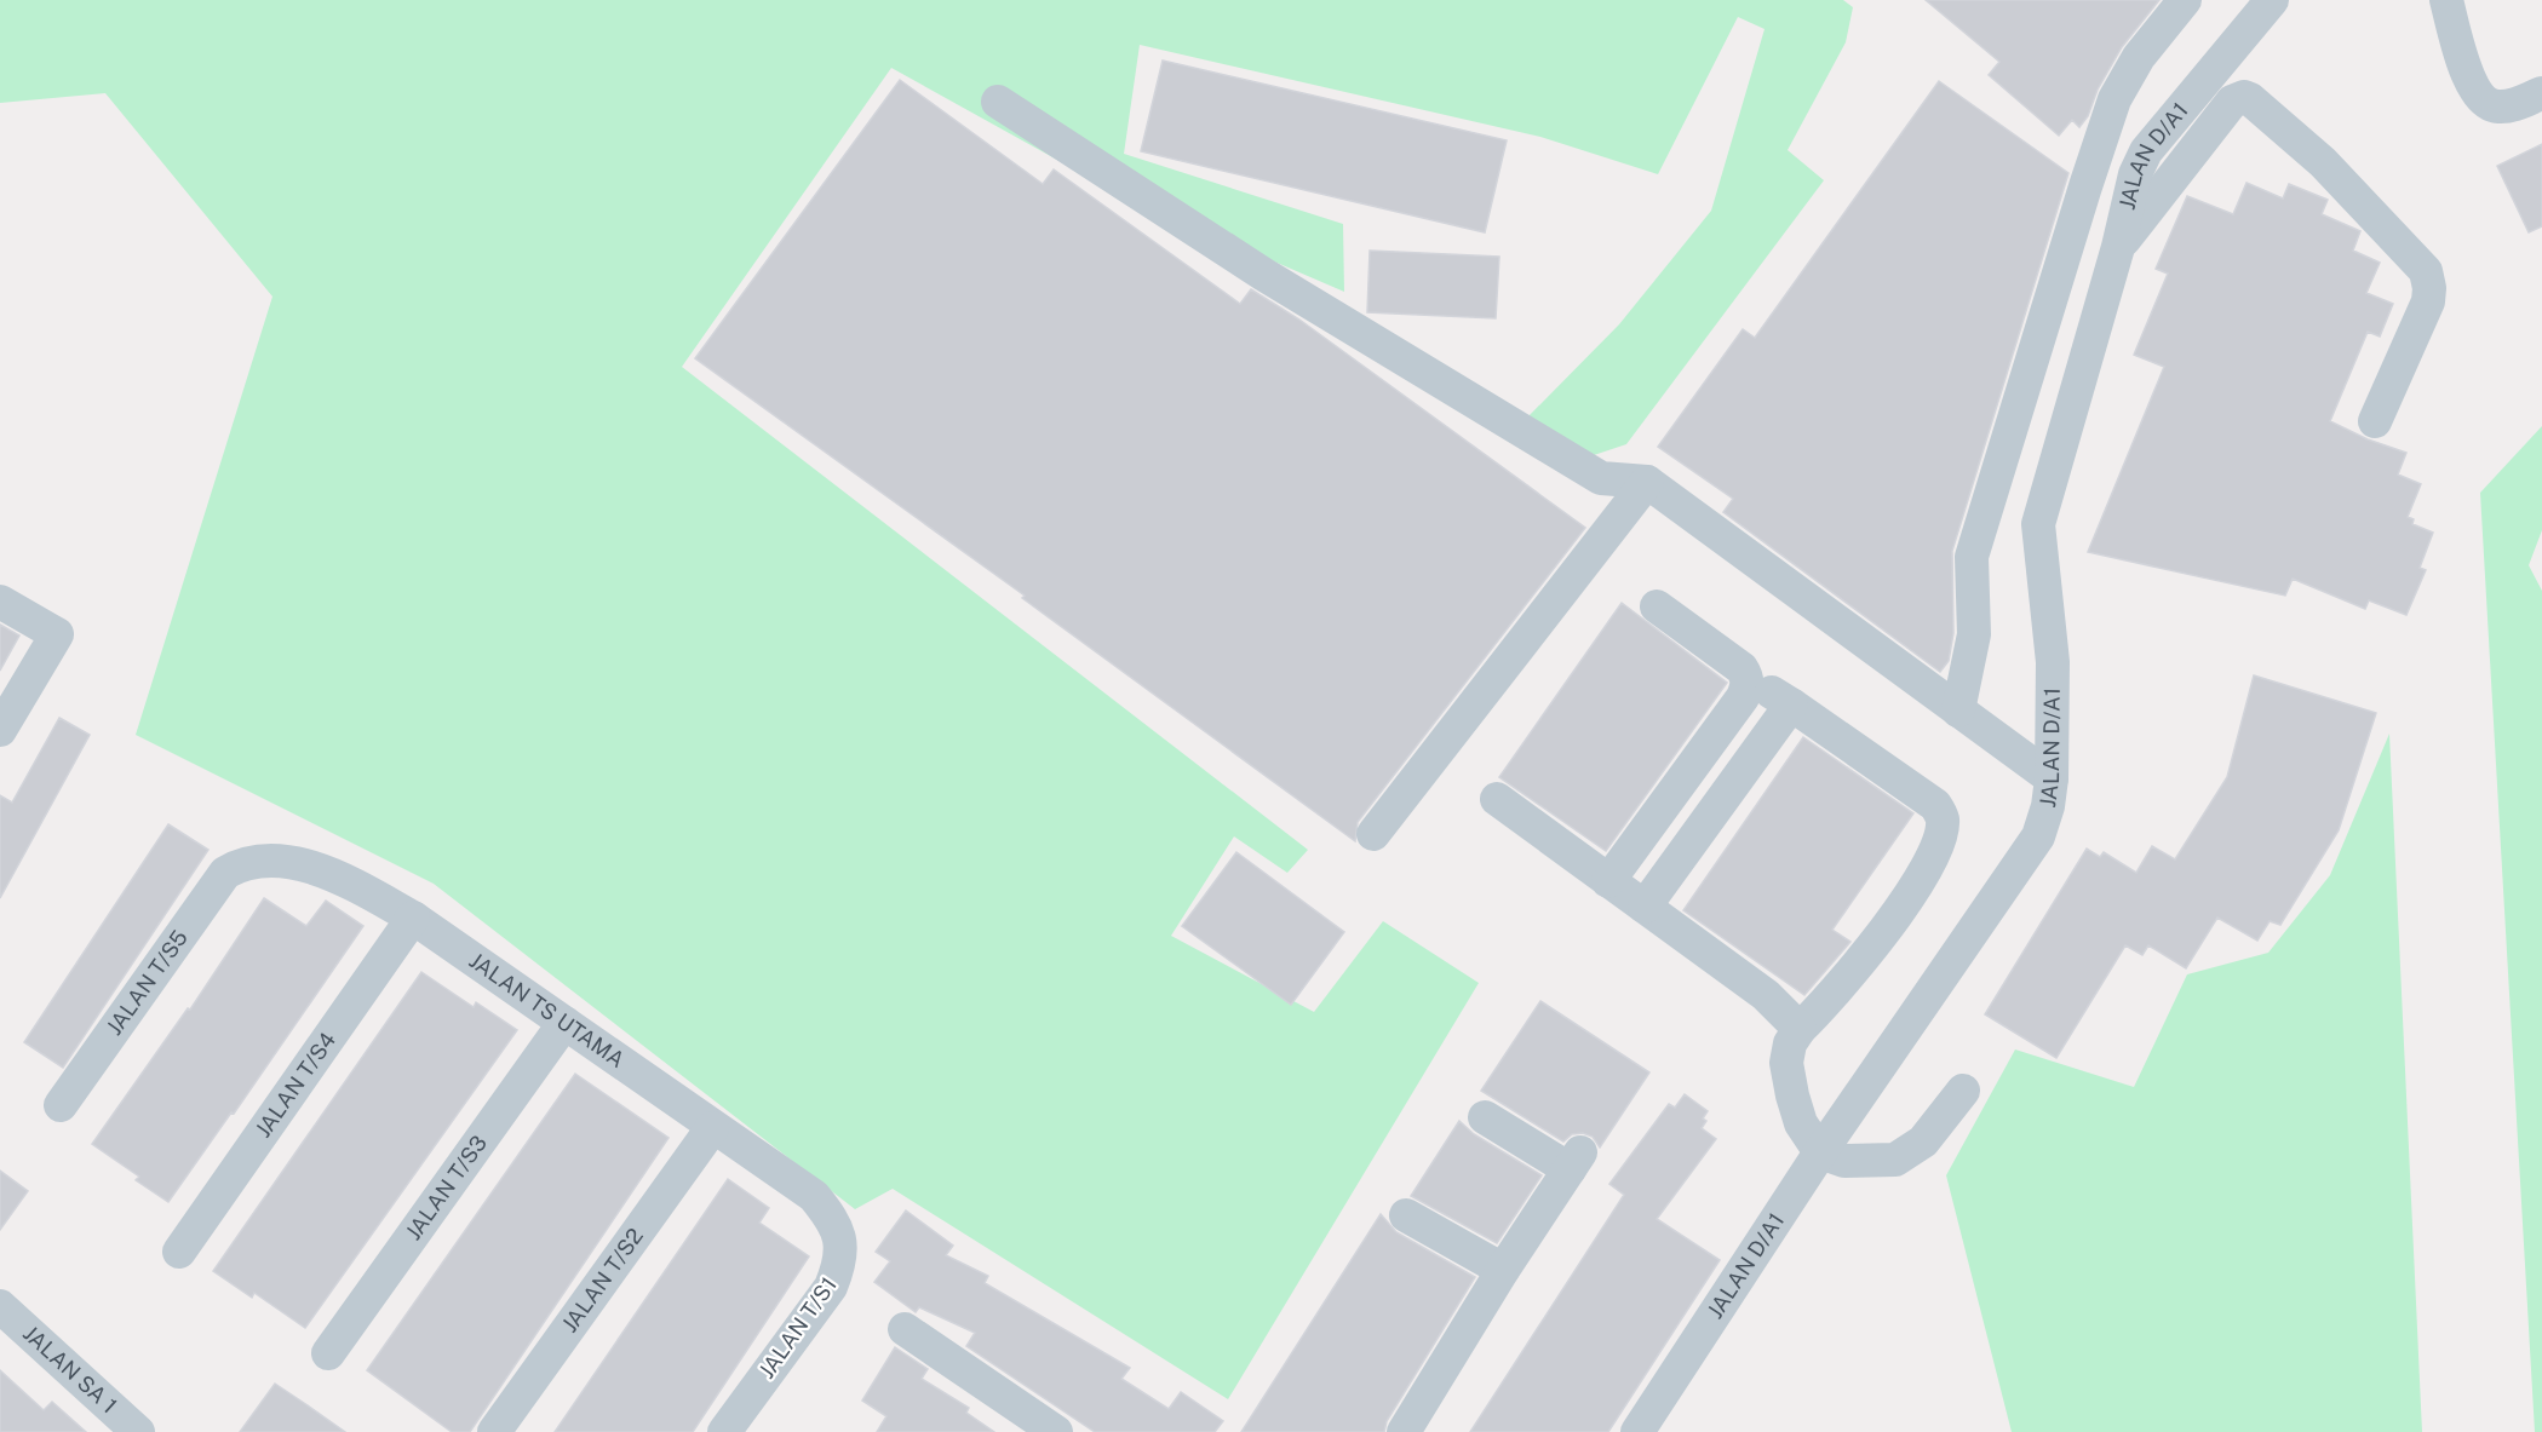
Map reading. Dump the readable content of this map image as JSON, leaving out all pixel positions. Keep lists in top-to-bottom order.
{
  "streets": {
    "street": [
      "JALAN D/A1",
      "JALAN T/S5",
      "JALAN TS UTAMA",
      "JALAN T/S4",
      "JALAN T/S3",
      "JALAN T/S2",
      "JALAN T/S1",
      "JALAN SA 1"
    ]
  },
  "crossings": [
    ["JALAN T/S5", "JALAN TS UTAMA"],
    ["JALAN TS UTAMA", "JALAN T/S4"],
    ["JALAN TS UTAMA", "JALAN T/S3"],
    ["JALAN TS UTAMA", "JALAN T/S2"],
    ["JALAN TS UTAMA", "JALAN T/S1"]
  ]
}
